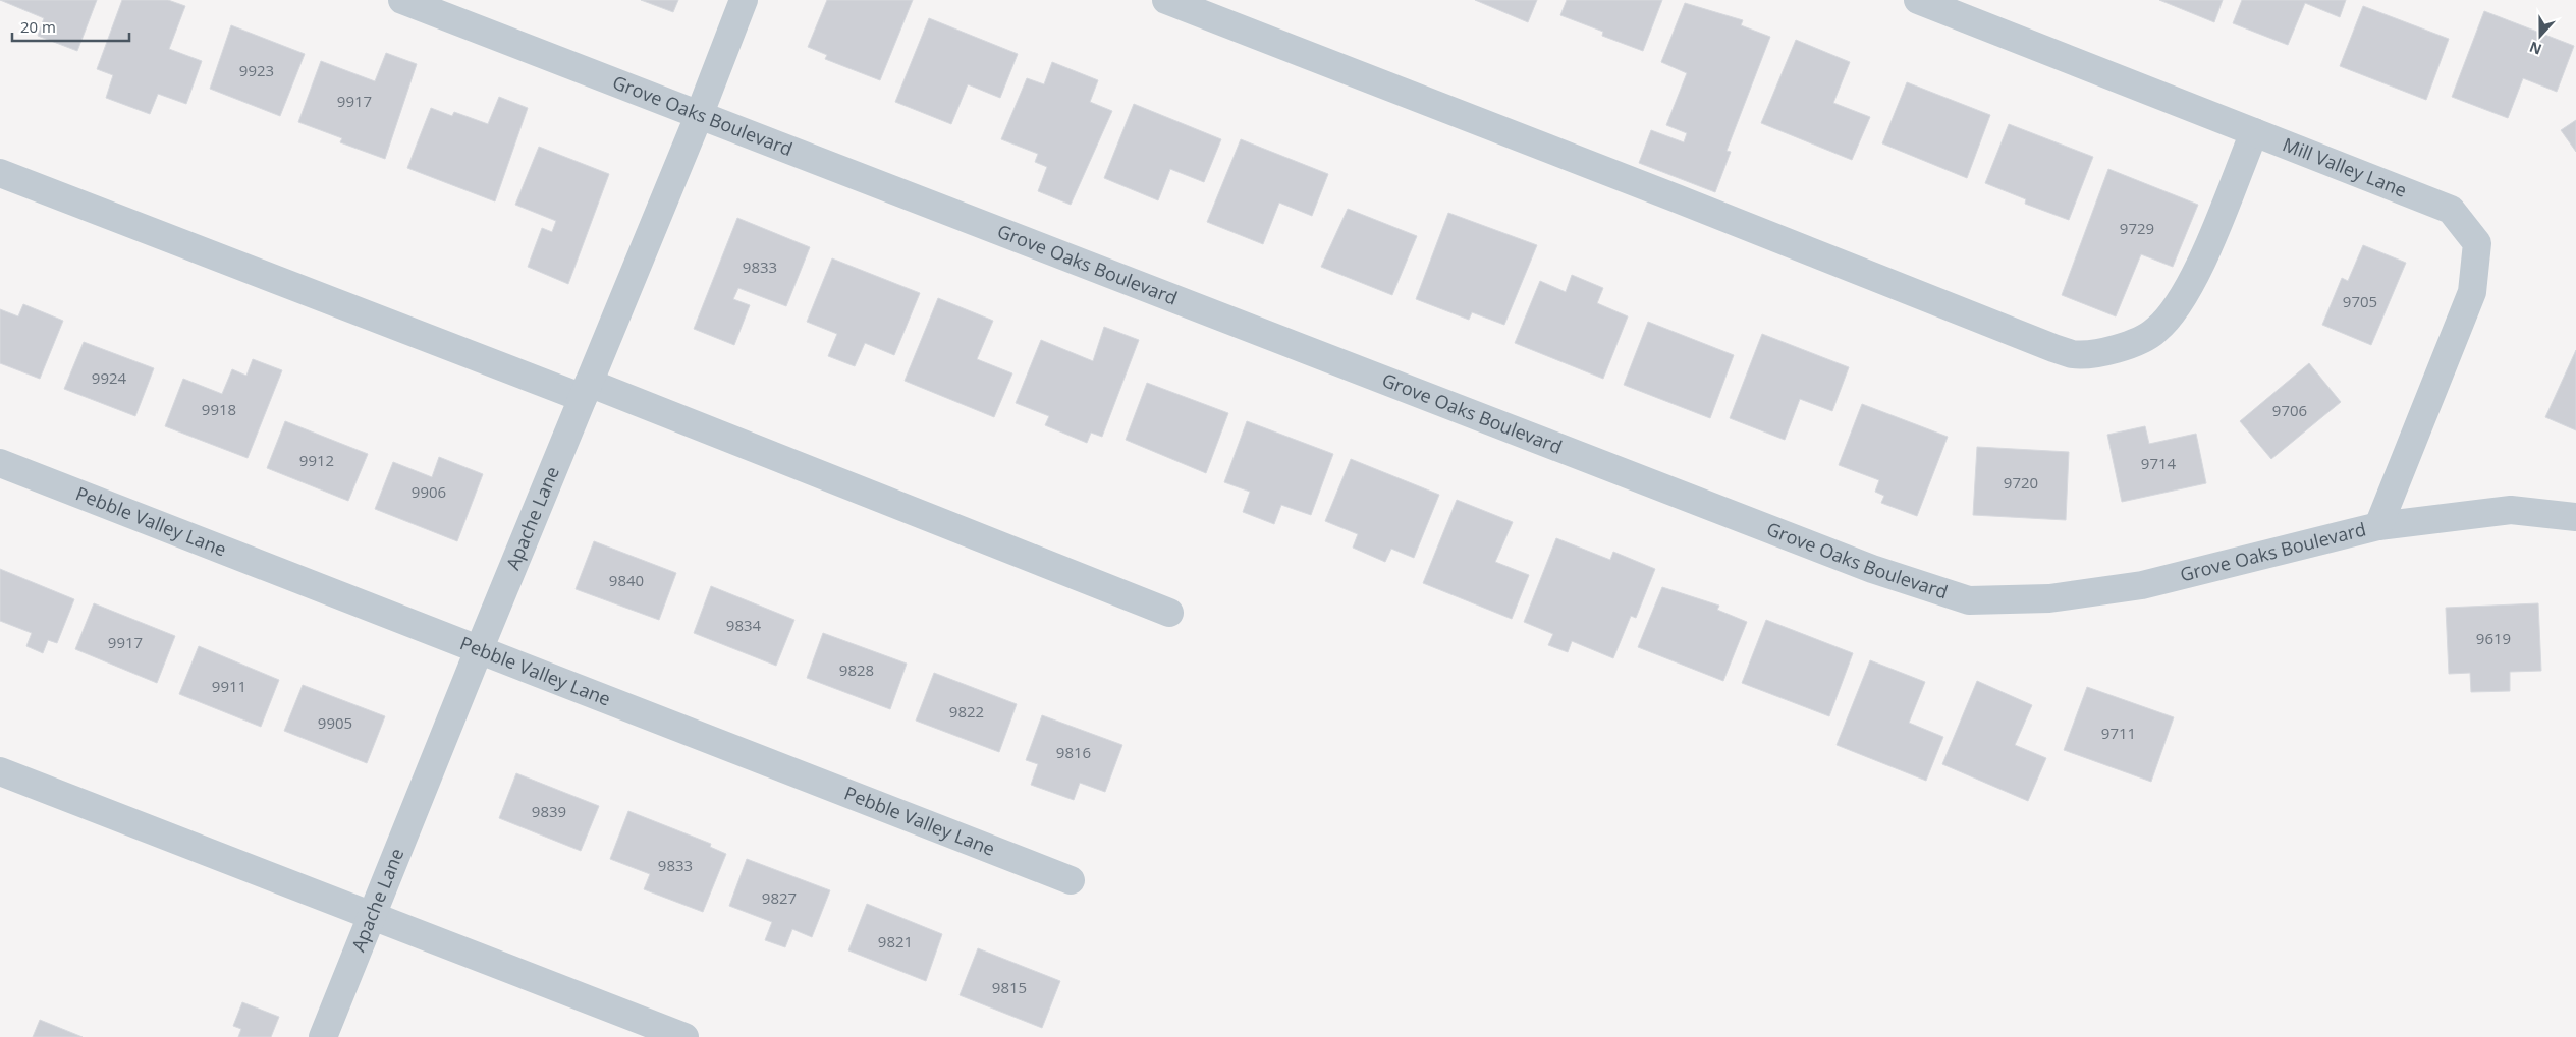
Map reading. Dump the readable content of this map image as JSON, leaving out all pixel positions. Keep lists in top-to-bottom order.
{
  "streets": {
    "street": [
      "Grove Oaks Boulevard",
      "Mill Valley Lane",
      "Apache Lane",
      "Pebble Valley Lane"
    ]
  },
  "crossings": [
    ["Grove Oaks Boulevard", "Mill Valley Lane"],
    ["Grove Oaks Boulevard", "Apache Lane"],
    ["Apache Lane", "Pebble Valley Lane"]
  ],
  "house_numbers": [
    "9923",
    "9917",
    "9729",
    "9833",
    "9705",
    "9924",
    "9918",
    "9706",
    "9912",
    "9714",
    "9720",
    "9906",
    "9840",
    "9834",
    "9619",
    "9917",
    "9828",
    "9911",
    "9822",
    "9905",
    "9711",
    "9816",
    "9839",
    "9833",
    "9827",
    "9821",
    "9815"
  ],
  "scale_bar": "20 m",
  "north": "bottom"
}
